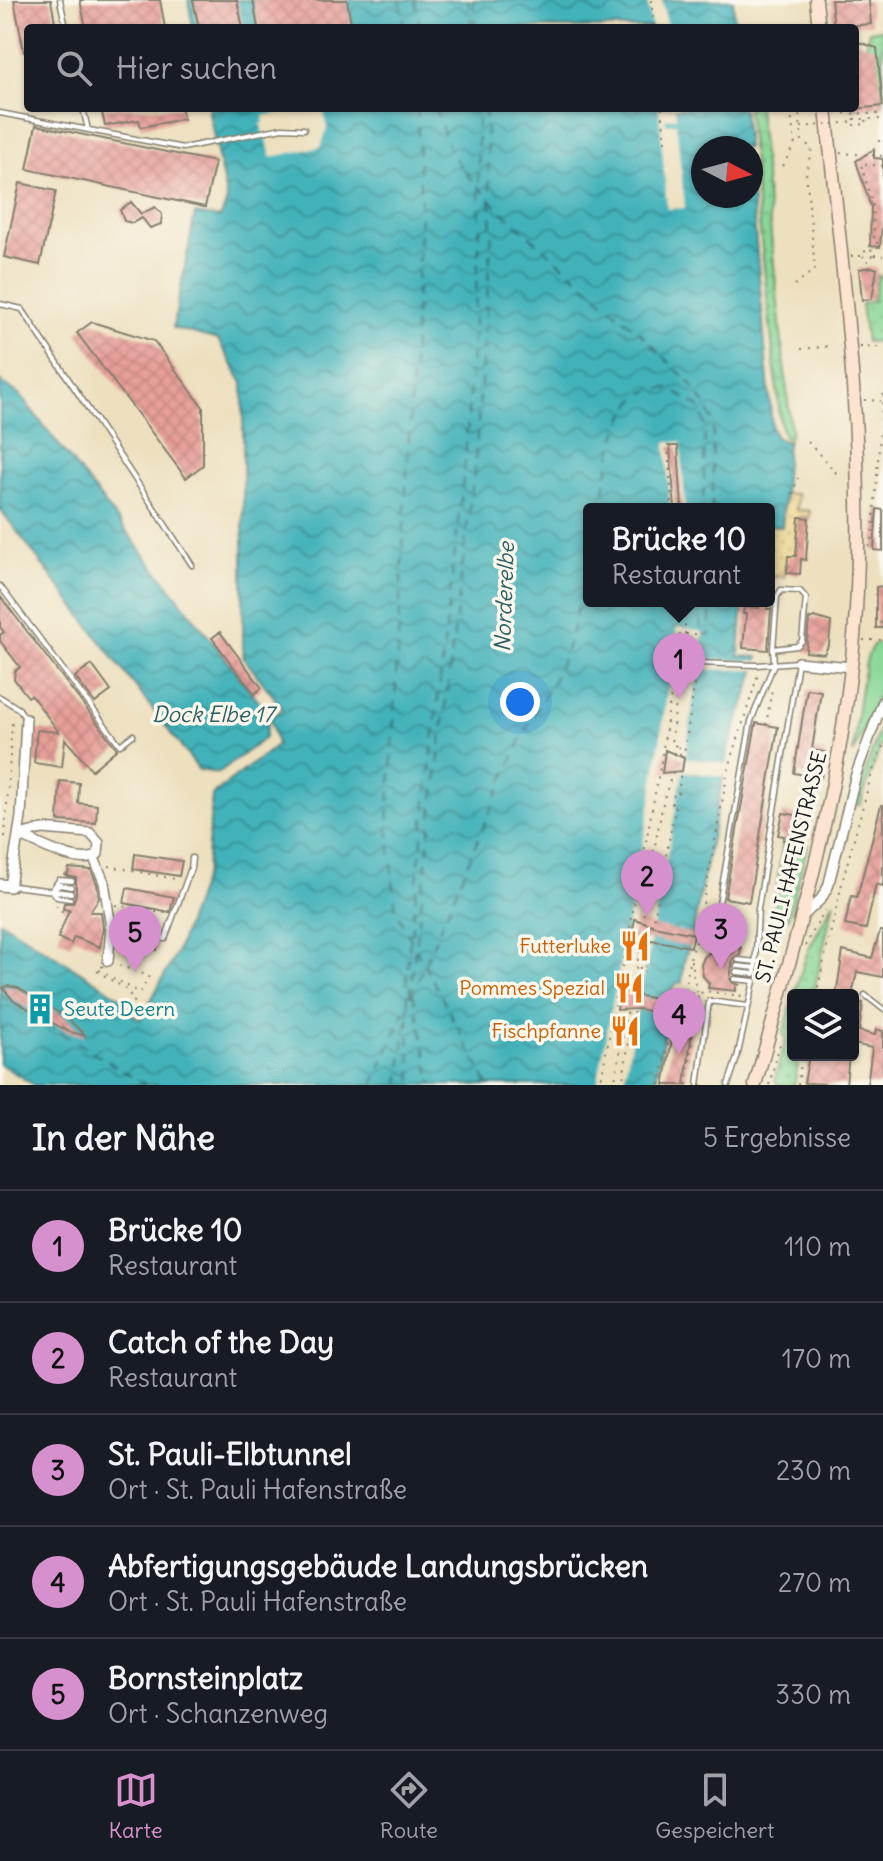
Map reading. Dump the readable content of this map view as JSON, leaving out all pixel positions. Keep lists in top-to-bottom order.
{
  "streets": {
    "main road": ["ST. PAULI HAFENSTRASSE"]
  },
  "water": ["Norderelbe", "Dock Elbe 17"],
  "places": {
    "restaurant": ["Futterluke", "Pommes Spezial", "Fischpfanne"],
    "building": ["Seute Deern"]
  },
  "north": "right",
  "page": {
    "search": "Hier suchen",
    "popup": ["Brücke 10", "Restaurant"],
    "pins": [
      "1",
      "2",
      "3",
      "5",
      "4"
    ],
    "heading": ["In der Nähe", "5 Ergebnisse"],
    "list": [
      {
        "mark": "1",
        "name": "Brücke 10",
        "note": "Restaurant",
        "value": "110 m"
      },
      {
        "mark": "2",
        "name": "Catch of the Day",
        "note": "Restaurant",
        "value": "170 m"
      },
      {
        "mark": "3",
        "name": "St. Pauli-Elbtunnel",
        "note": "Ort · St. Pauli Hafenstraße",
        "value": "230 m"
      },
      {
        "mark": "4",
        "name": "Abfertigungsgebäude Landungsbrücken",
        "note": "Ort · St. Pauli Hafenstraße",
        "value": "270 m"
      },
      {
        "mark": "5",
        "name": "Bornsteinplatz",
        "note": "Ort · Schanzenweg",
        "value": "330 m"
      }
    ],
    "nav": ["Karte", "Route", "Gespeichert"]
  }
}
